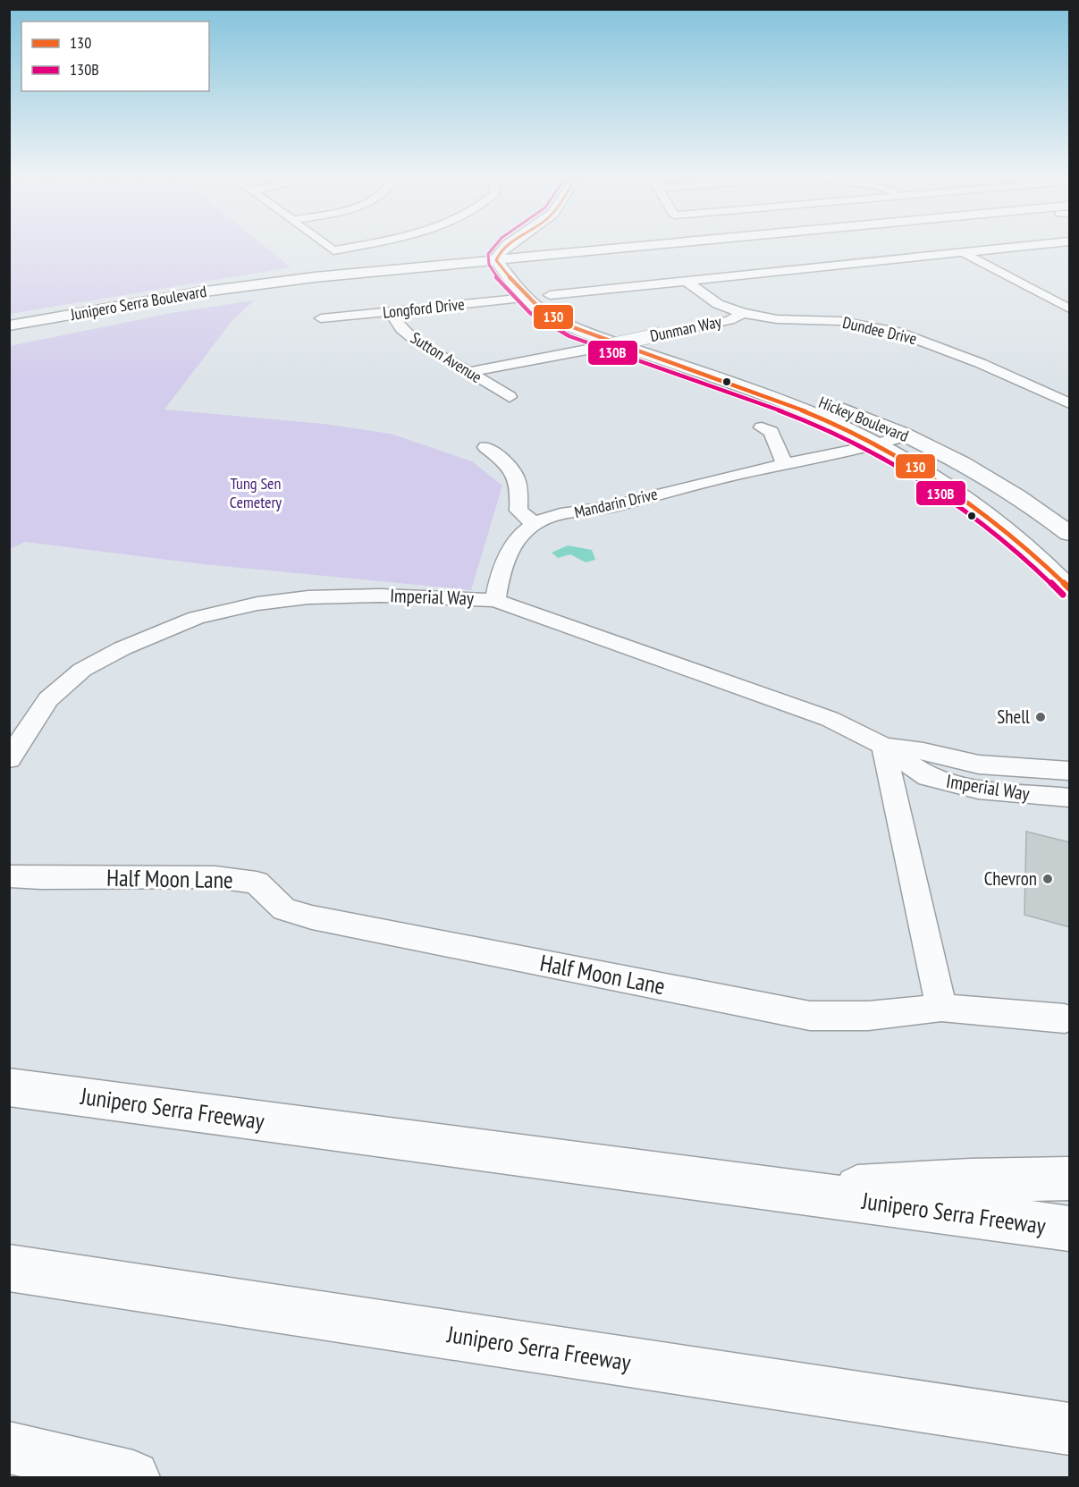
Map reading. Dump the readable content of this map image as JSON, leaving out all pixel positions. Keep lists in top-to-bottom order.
{
  "streets": {
    "main road": ["Junipero Serra Boulevard", "Hickey Boulevard", "Junipero Serra Freeway"],
    "street": [
      "Longford Drive",
      "Dunman Way",
      "Dundee Drive",
      "Sutton Avenue",
      "Mandarin Drive",
      "Imperial Way",
      "Half Moon Lane"
    ]
  },
  "crossings": [
    ["Junipero Serra Boulevard", "Hickey Boulevard"],
    ["Longford Drive", "Sutton Avenue"],
    ["Longford Drive", "Hickey Boulevard"],
    ["Dunman Way", "Dundee Drive"],
    ["Dunman Way", "Sutton Avenue"],
    ["Hickey Boulevard", "Mandarin Drive"],
    ["Mandarin Drive", "Imperial Way"]
  ],
  "parks": ["Tung Sen Cemetery"],
  "places": ["Shell", "Chevron"],
  "lines": ["transit line 130", "transit line 130B"],
  "legend": ["130", "130B"]
}
